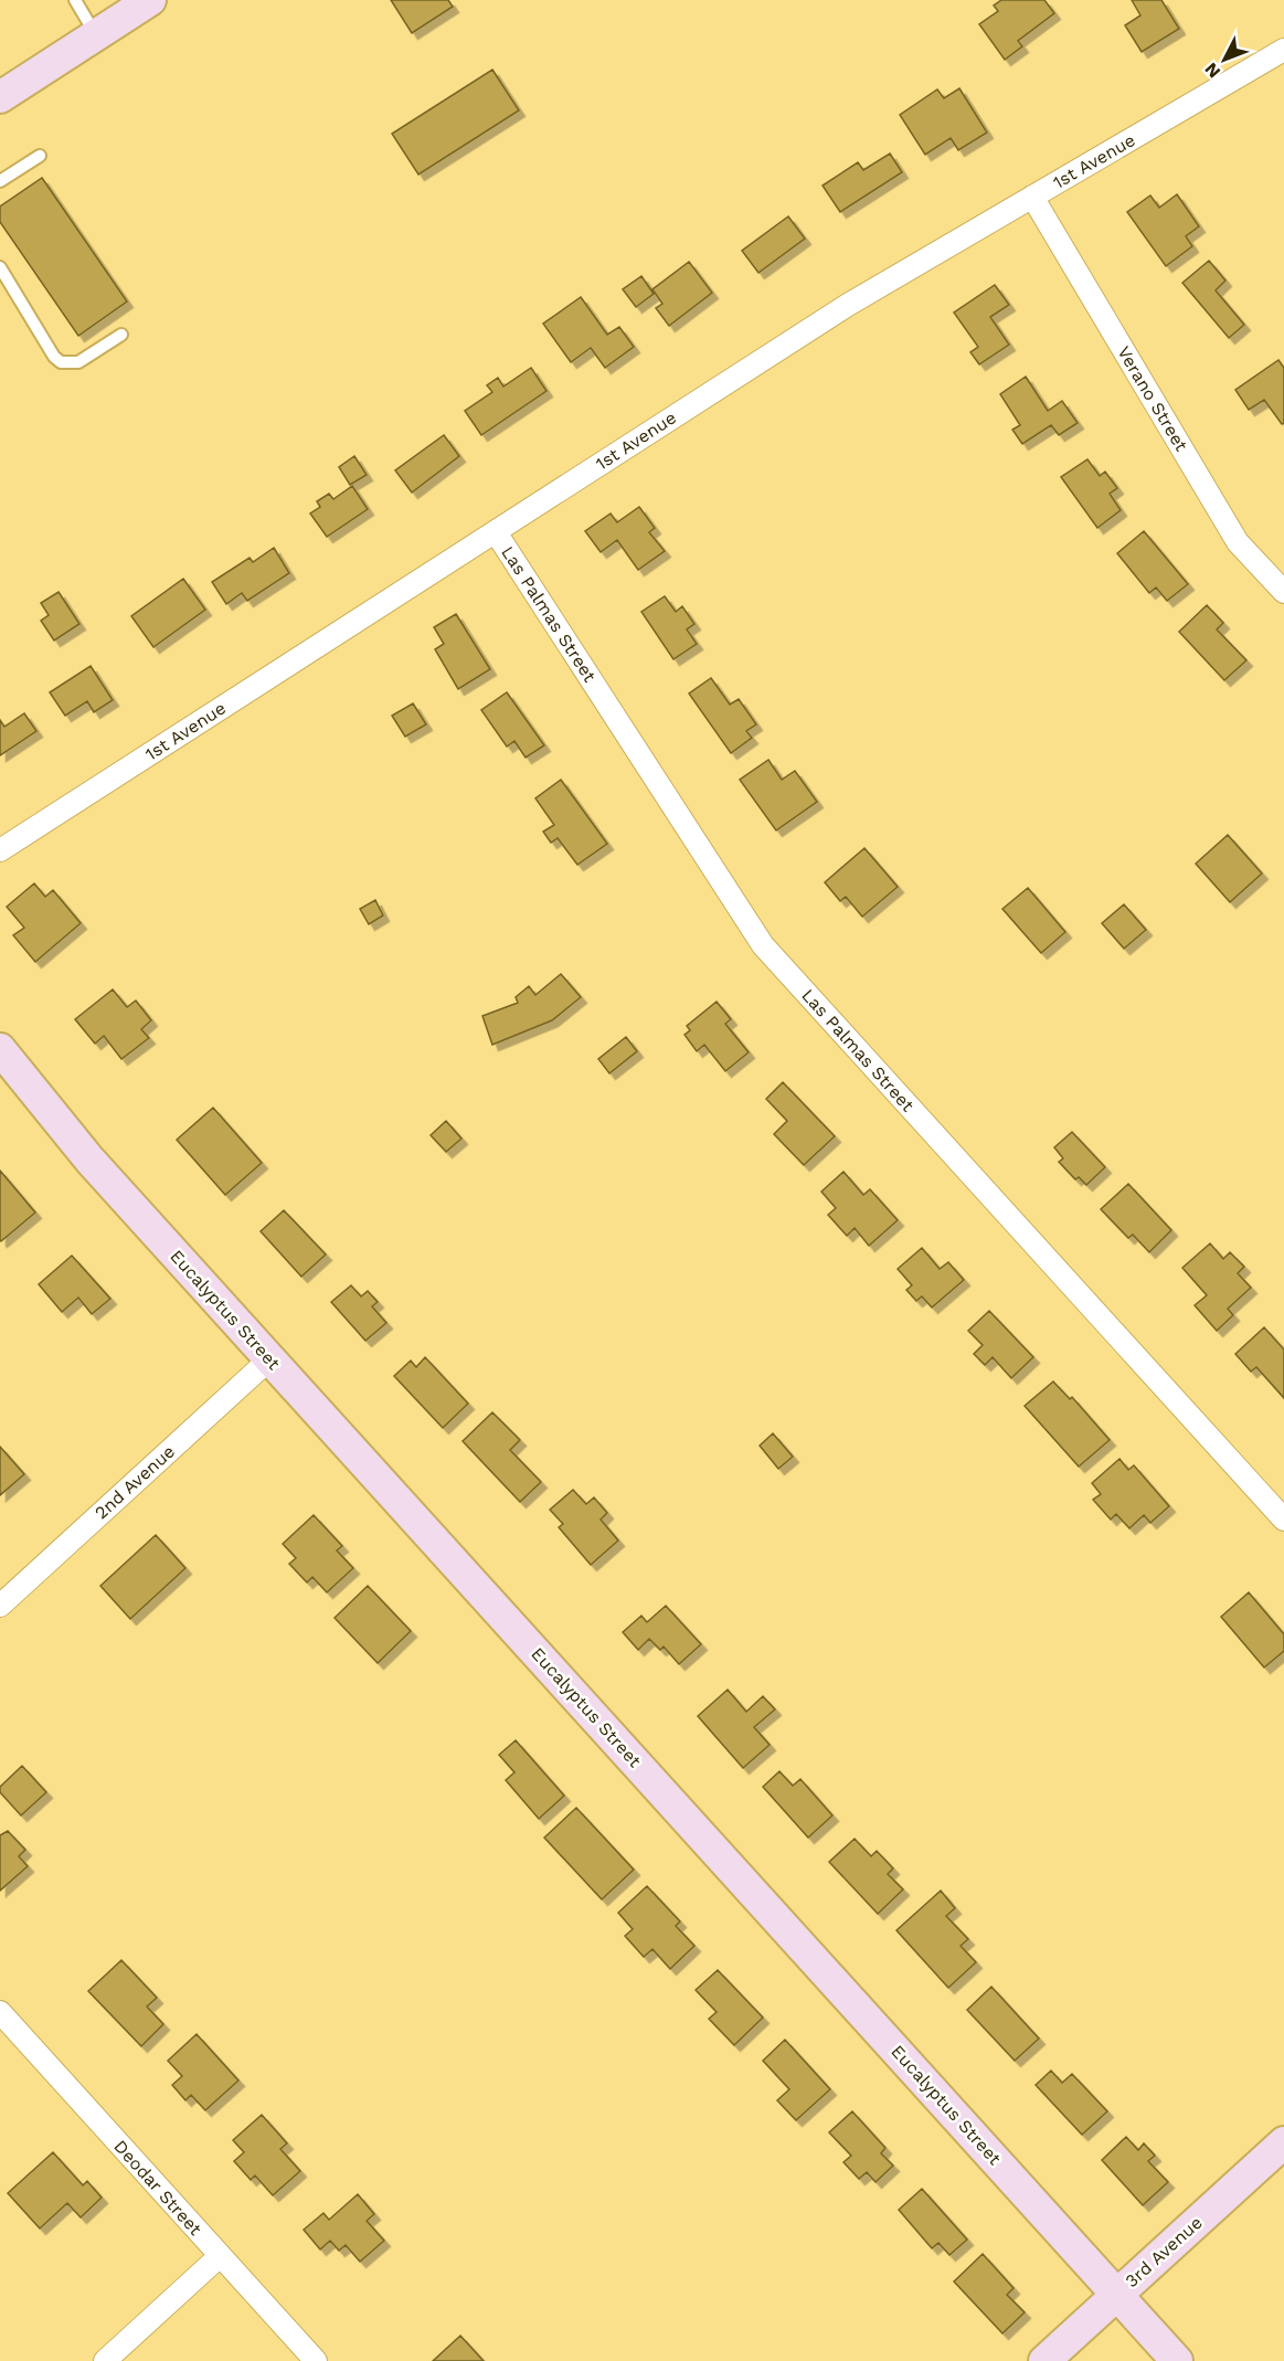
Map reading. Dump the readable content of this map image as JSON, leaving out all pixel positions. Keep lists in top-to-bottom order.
{
  "streets": {
    "main road": ["Eucalyptus Street", "3rd Avenue"],
    "street": [
      "1st Avenue",
      "Verano Street",
      "Las Palmas Street",
      "2nd Avenue",
      "Deodar Street"
    ]
  },
  "crossings": [
    ["1st Avenue", "Verano Street"],
    ["1st Avenue", "Las Palmas Street"],
    ["Eucalyptus Street", "2nd Avenue"],
    ["Eucalyptus Street", "3rd Avenue"]
  ],
  "north": "bottom left"
}
